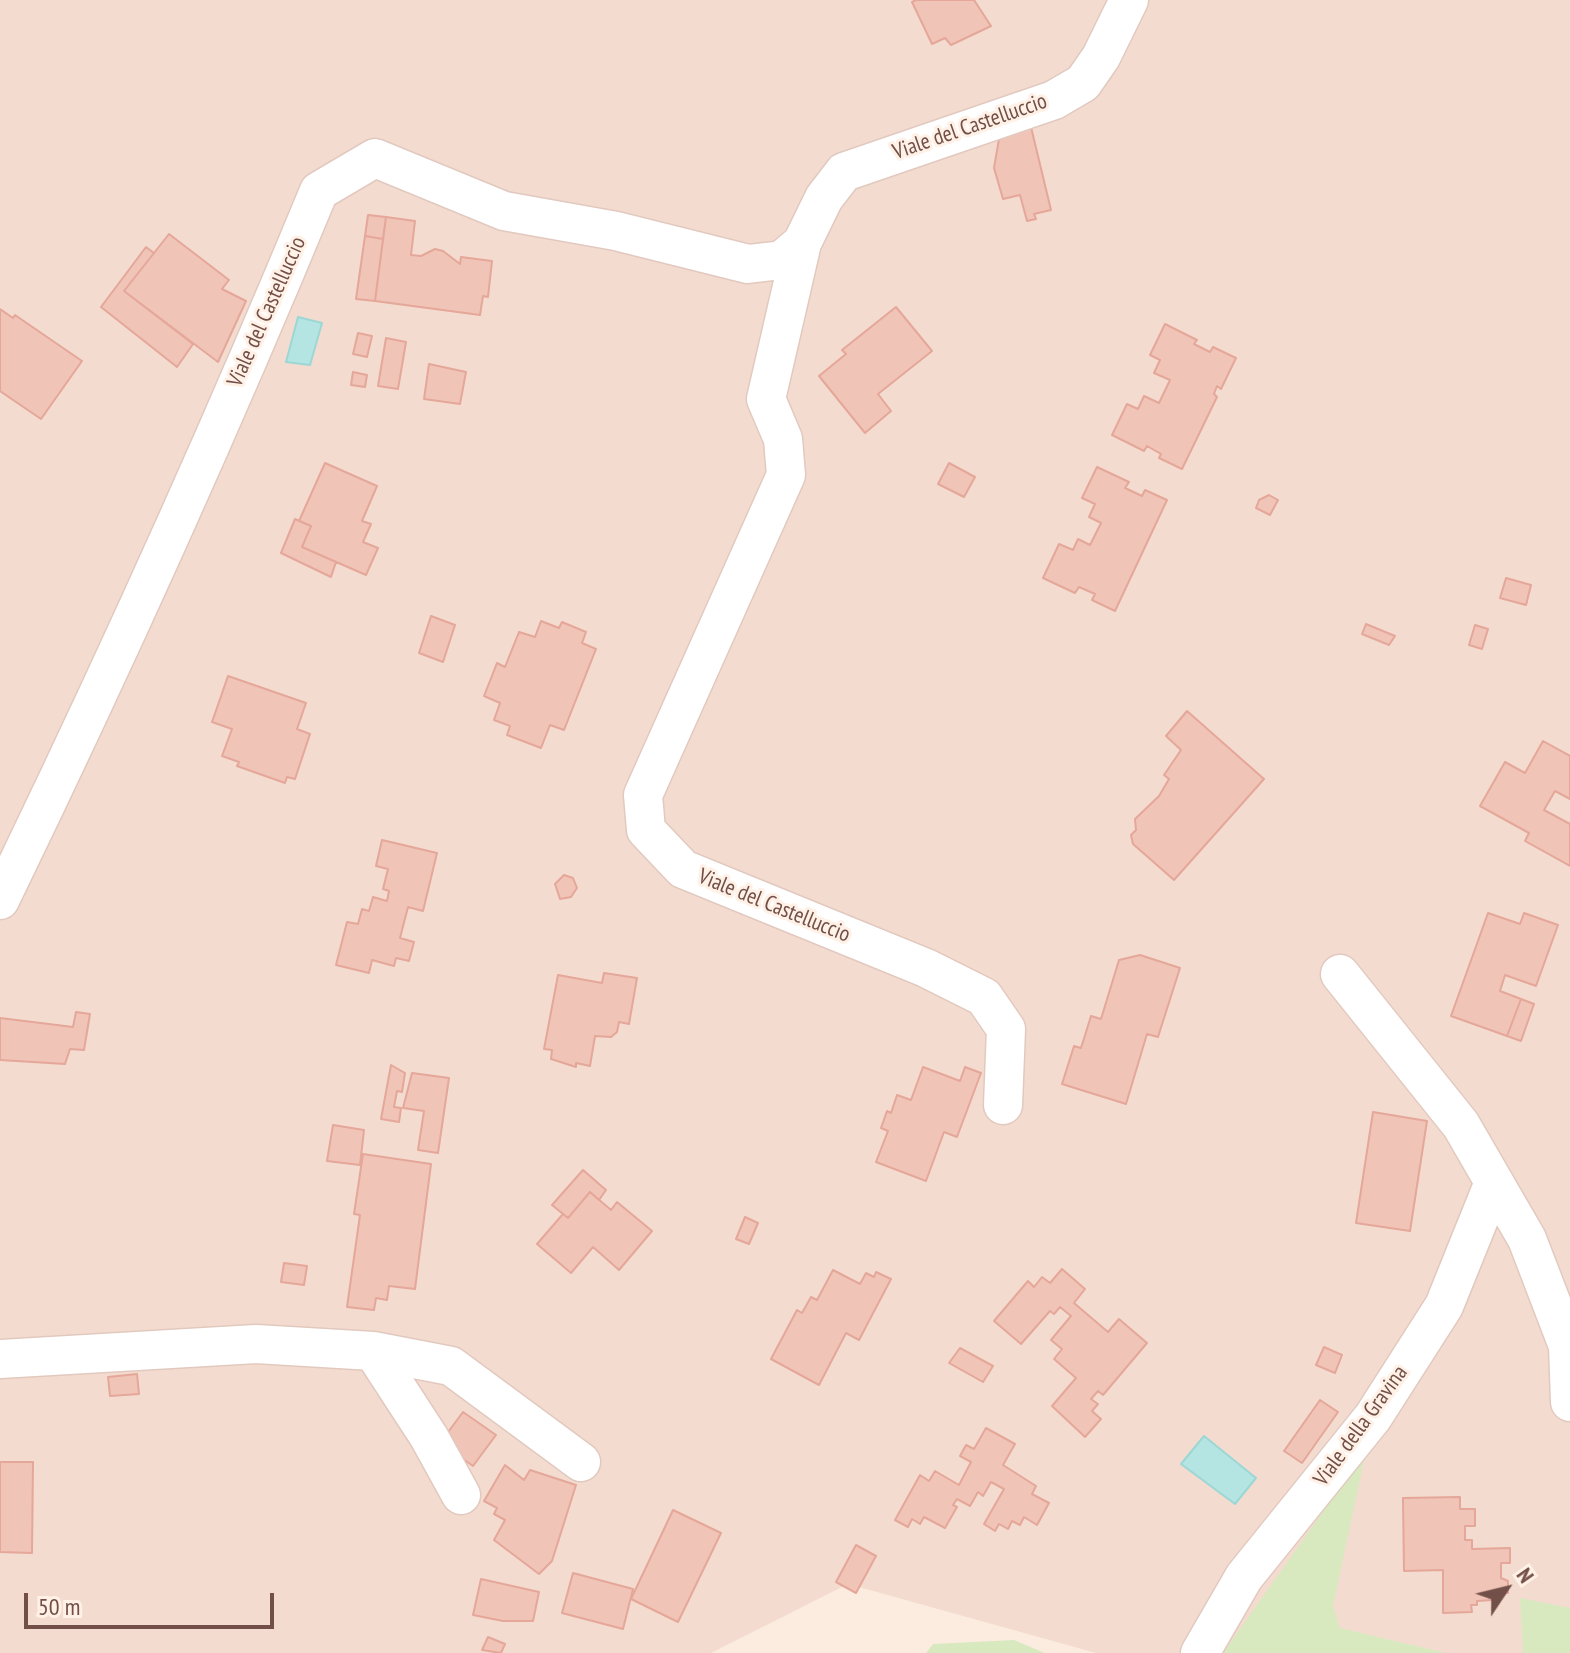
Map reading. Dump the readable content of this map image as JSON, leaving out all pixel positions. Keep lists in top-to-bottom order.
{
  "streets": {
    "street": ["Viale del Castelluccio", "Viale della Gravina"]
  },
  "scale_bar": "50 m",
  "north": "top right"
}
